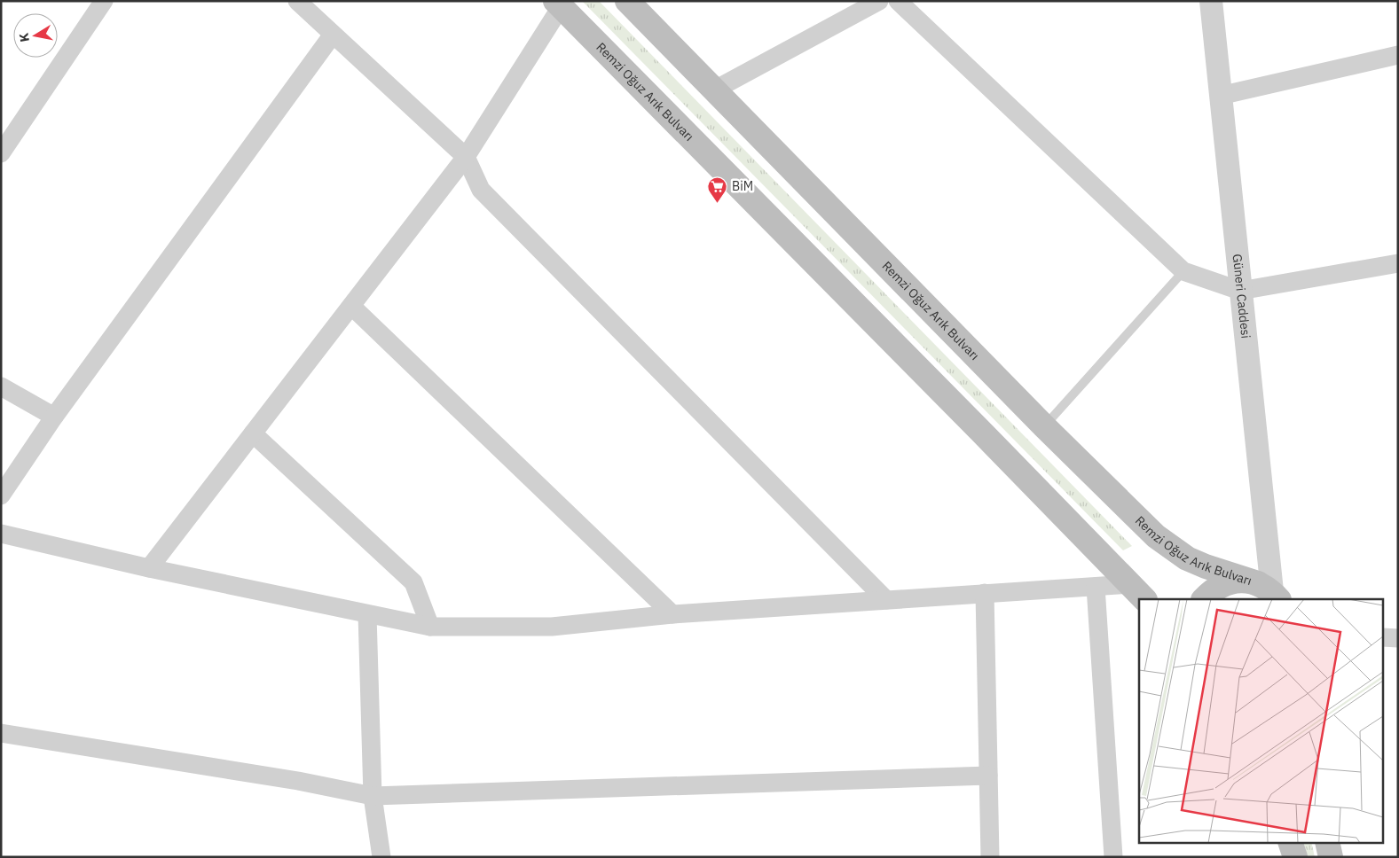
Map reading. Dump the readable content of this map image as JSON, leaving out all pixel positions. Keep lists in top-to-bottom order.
{
  "streets": {
    "main road": ["Remzi Oğuz Arık Bulvarı"],
    "street": ["Güneri Caddesi"]
  },
  "crossings": [
    ["Remzi Oğuz Arık Bulvarı", "Güneri Caddesi"]
  ],
  "places": {
    "supermarket": ["BiM"]
  },
  "north": "left"
}
